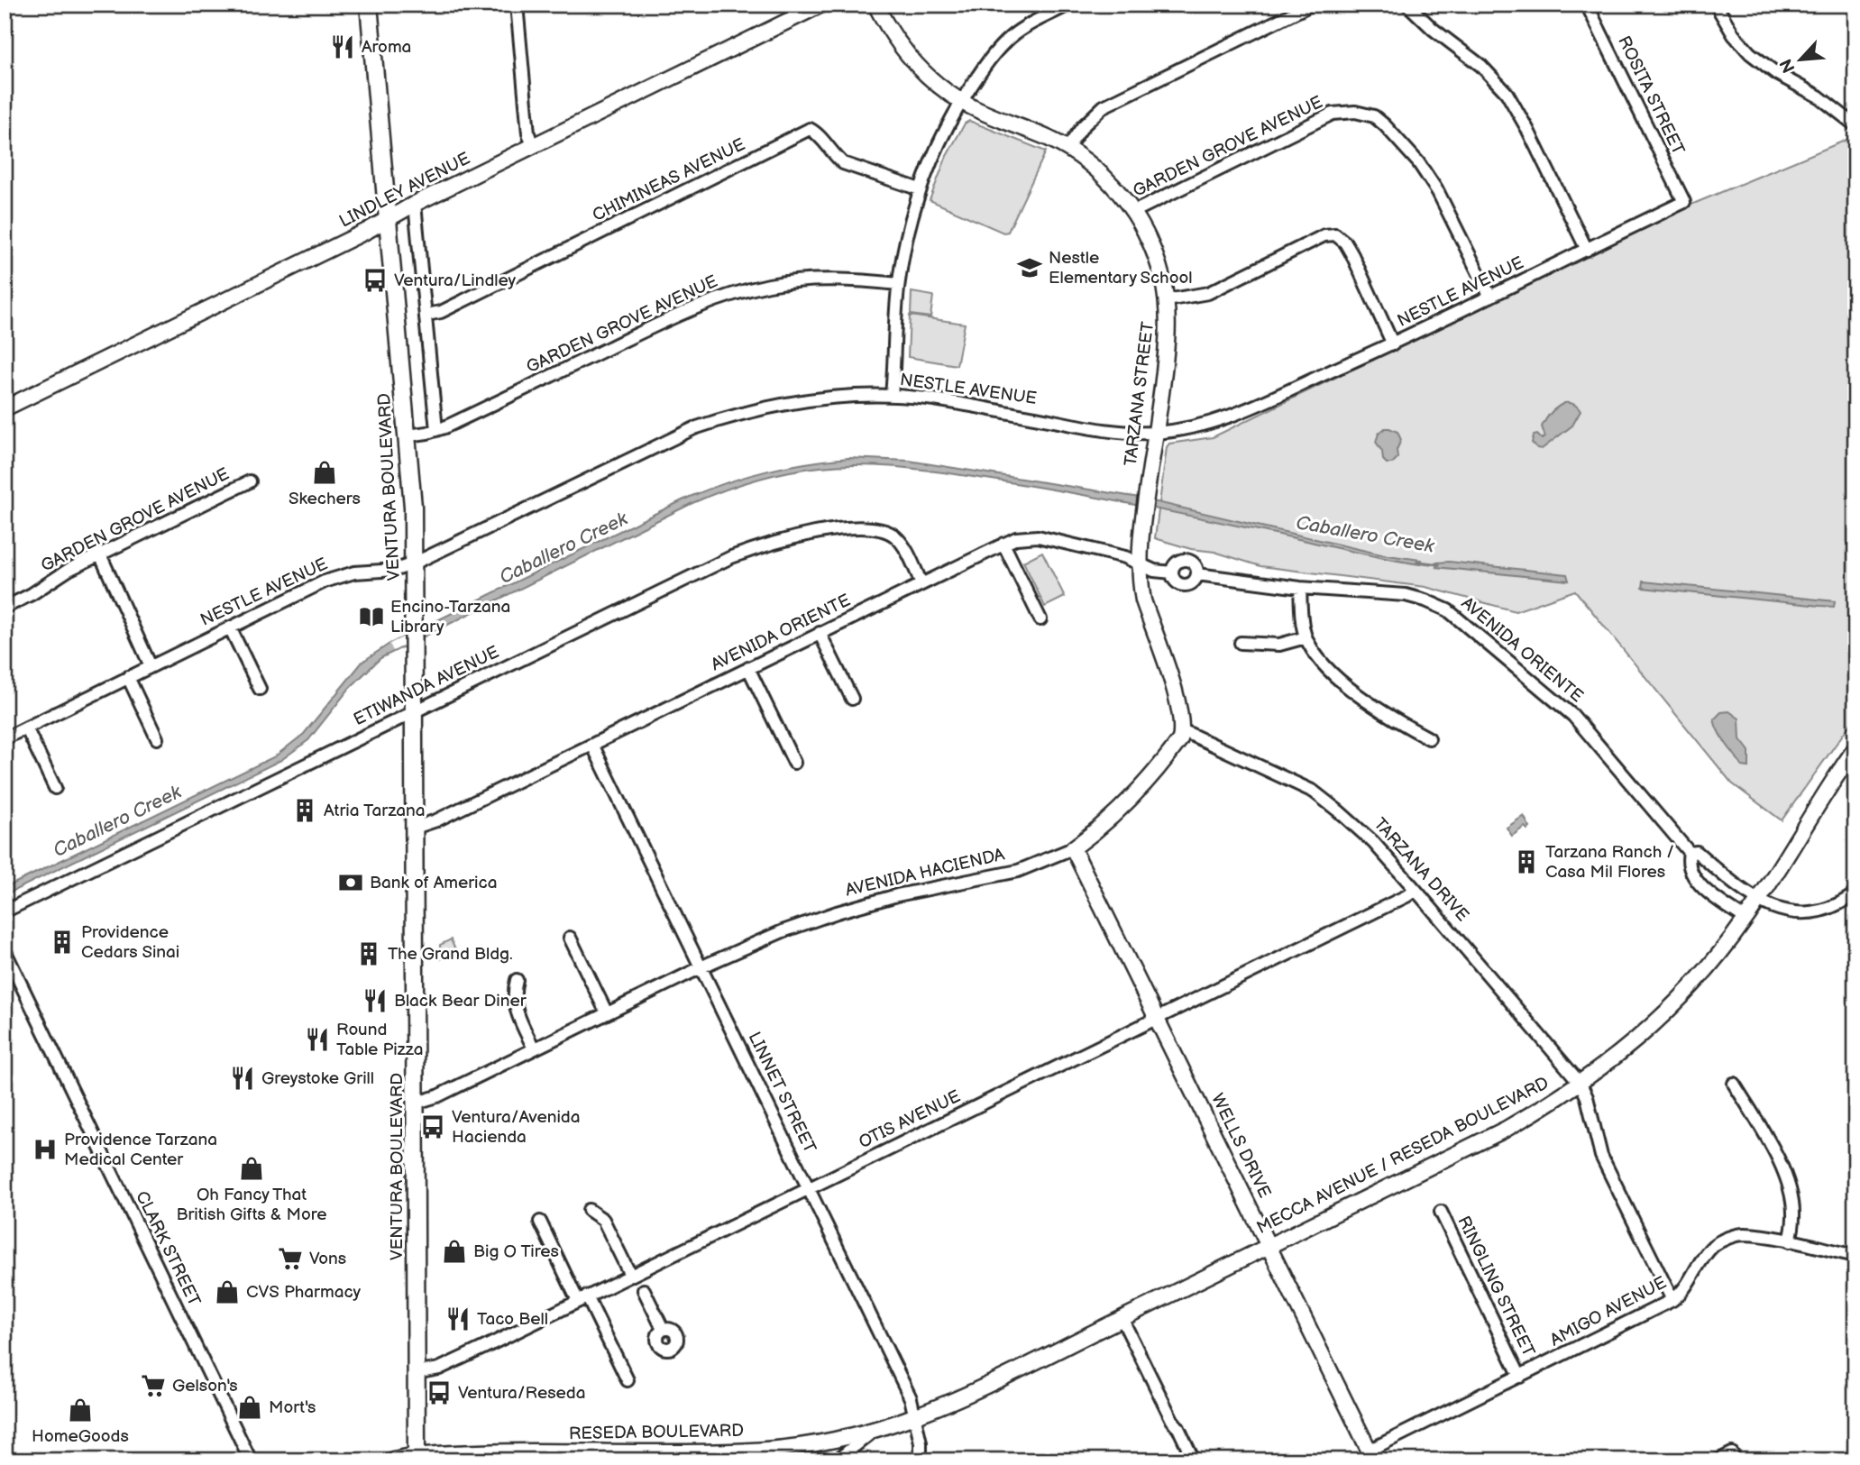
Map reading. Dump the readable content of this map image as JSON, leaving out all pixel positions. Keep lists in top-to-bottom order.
{
  "streets": {
    "main road": [
      "LINDLEY AVENUE",
      "TARZANA STREET",
      "VENTURA BOULEVARD",
      "AVENIDA HACIENDA",
      "WELLS DRIVE",
      "MECCA AVENUE / RESEDA BOULEVARD",
      "RESEDA BOULEVARD"
    ],
    "street": [
      "ROSITA STREET",
      "GARDEN GROVE AVENUE",
      "CHIMINEAS AVENUE",
      "NESTLE AVENUE",
      "AVENIDA ORIENTE",
      "ETIWANDA AVENUE",
      "TARZANA DRIVE",
      "LINNET STREET",
      "OTIS AVENUE",
      "CLARK STREET",
      "RINGLING STREET",
      "AMIGO AVENUE"
    ]
  },
  "crossings": [
    ["ROSITA STREET", "NESTLE AVENUE"],
    ["GARDEN GROVE AVENUE", "NESTLE AVENUE"],
    ["GARDEN GROVE AVENUE", "TARZANA STREET"],
    ["GARDEN GROVE AVENUE", "VENTURA BOULEVARD"],
    ["LINDLEY AVENUE", "VENTURA BOULEVARD"],
    ["NESTLE AVENUE", "TARZANA STREET"],
    ["NESTLE AVENUE", "VENTURA BOULEVARD"],
    ["TARZANA STREET", "AVENIDA ORIENTE"],
    ["VENTURA BOULEVARD", "AVENIDA ORIENTE"],
    ["VENTURA BOULEVARD", "ETIWANDA AVENUE"],
    ["VENTURA BOULEVARD", "AVENIDA HACIENDA"],
    ["VENTURA BOULEVARD", "OTIS AVENUE"],
    ["VENTURA BOULEVARD", "RESEDA BOULEVARD"],
    ["AVENIDA ORIENTE", "ETIWANDA AVENUE"],
    ["AVENIDA ORIENTE", "LINNET STREET"],
    ["AVENIDA ORIENTE", "MECCA AVENUE / RESEDA BOULEVARD"],
    ["TARZANA DRIVE", "AVENIDA HACIENDA"],
    ["TARZANA DRIVE", "OTIS AVENUE"],
    ["TARZANA DRIVE", "MECCA AVENUE / RESEDA BOULEVARD"],
    ["TARZANA DRIVE", "AMIGO AVENUE"],
    ["AVENIDA HACIENDA", "LINNET STREET"],
    ["AVENIDA HACIENDA", "WELLS DRIVE"],
    ["LINNET STREET", "OTIS AVENUE"],
    ["LINNET STREET", "MECCA AVENUE / RESEDA BOULEVARD"],
    ["LINNET STREET", "RESEDA BOULEVARD"],
    ["OTIS AVENUE", "WELLS DRIVE"],
    ["WELLS DRIVE", "MECCA AVENUE / RESEDA BOULEVARD"],
    ["WELLS DRIVE", "AMIGO AVENUE"],
    ["MECCA AVENUE / RESEDA BOULEVARD", "RESEDA BOULEVARD"],
    ["RINGLING STREET", "AMIGO AVENUE"]
  ],
  "water": ["Caballero Creek"],
  "places": {
    "restaurant": [
      "Aroma",
      "Black Bear Diner",
      "Round Table Pizza",
      "Greystoke Grill",
      "Taco Bell"
    ],
    "school or university": ["Nestle Elementary School"],
    "bus stop": ["Ventura/Lindley", "Ventura/Avenida Hacienda", "Ventura/Reseda"],
    "shop": [
      "Skechers",
      "Oh Fancy That British Gifts & More",
      "Big O Tires",
      "CVS Pharmacy",
      "Mort's",
      "HomeGoods"
    ],
    "library": ["Encino-Tarzana Library"],
    "building": [
      "Atria Tarzana",
      "Tarzana Ranch / Casa Mil Flores",
      "Providence Cedars Sinai",
      "The Grand Bldg."
    ],
    "bank": ["Bank of America"],
    "hospital": ["Providence Tarzana Medical Center"],
    "supermarket": ["Vons", "Gelson's"]
  },
  "north": "bottom left"
}
